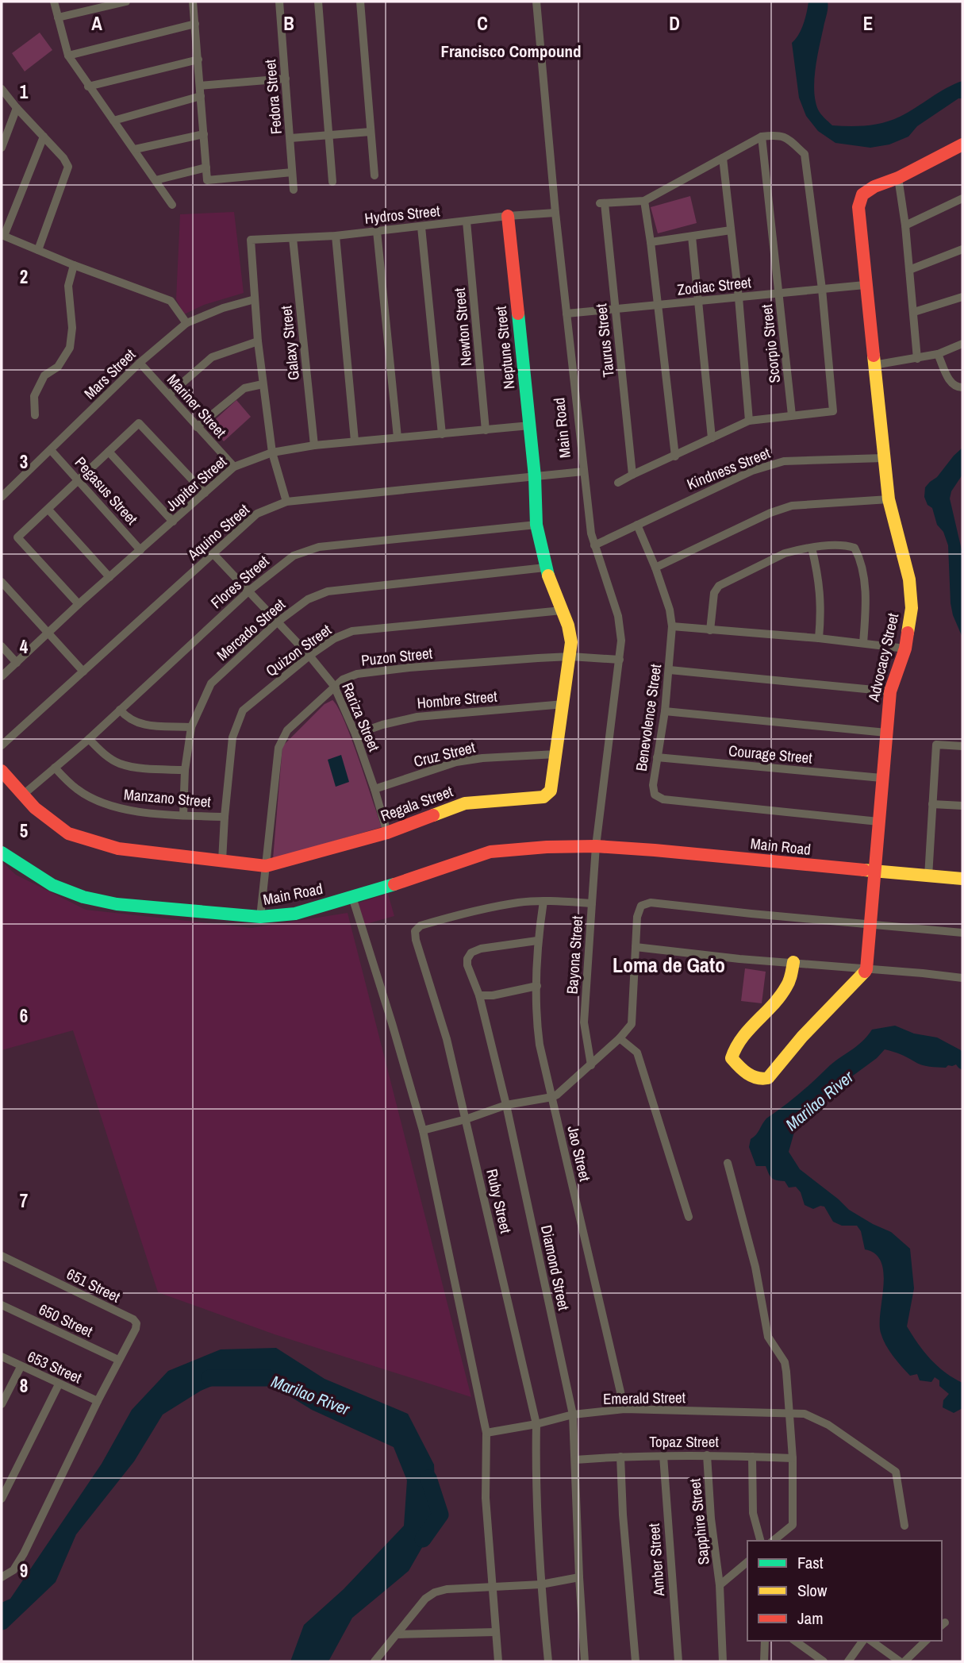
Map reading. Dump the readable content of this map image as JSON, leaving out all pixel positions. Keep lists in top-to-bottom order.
{
  "streets": {
    "street": [
      "Fedora Street",
      "Hydros Street",
      "Zodiac Street",
      "Newton Street",
      "Taurus Street",
      "Galaxy Street",
      "Scorpio Street",
      "Neptune Street",
      "Mars Street",
      "Mariner Street",
      "Main Road",
      "Kindness Street",
      "Jupiter Street",
      "Pegasus Street",
      "Aquino Street",
      "Flores Street",
      "Mercado Street",
      "Quizon Street",
      "Puzon Street",
      "Advocacy Street",
      "Hombre Street",
      "Rariza Street",
      "Benevolence Street",
      "Cruz Street",
      "Courage Street",
      "Manzano Street",
      "Regala Street",
      "Bayona Street",
      "Jao Street",
      "Ruby Street",
      "Diamond Street",
      "651 Street",
      "650 Street",
      "653 Street",
      "Emerald Street",
      "Topaz Street",
      "Sapphire Street",
      "Amber Street"
    ]
  },
  "crossings": [
    ["Hydros Street", "Newton Street"],
    ["Hydros Street", "Galaxy Street"],
    ["Hydros Street", "Neptune Street"],
    ["Hydros Street", "Mars Street"],
    ["Hydros Street", "Main Road"],
    ["Zodiac Street", "Taurus Street"],
    ["Zodiac Street", "Scorpio Street"],
    ["Zodiac Street", "Main Road"],
    ["Zodiac Street", "Advocacy Street"],
    ["Newton Street", "Jupiter Street"],
    ["Galaxy Street", "Jupiter Street"],
    ["Neptune Street", "Jupiter Street"],
    ["Neptune Street", "Aquino Street"],
    ["Neptune Street", "Regala Street"],
    ["Mars Street", "Mariner Street"],
    ["Mars Street", "Pegasus Street"],
    ["Mariner Street", "Jupiter Street"],
    ["Main Road", "Kindness Street"],
    ["Main Road", "Aquino Street"],
    ["Main Road", "Puzon Street"],
    ["Main Road", "Advocacy Street"],
    ["Main Road", "Bayona Street"],
    ["Kindness Street", "Advocacy Street"],
    ["Kindness Street", "Benevolence Street"],
    ["Jupiter Street", "Pegasus Street"],
    ["Aquino Street", "Rariza Street"],
    ["Aquino Street", "Regala Street"],
    ["Flores Street", "Rariza Street"],
    ["Flores Street", "Manzano Street"],
    ["Flores Street", "Regala Street"],
    ["Mercado Street", "Rariza Street"],
    ["Mercado Street", "Manzano Street"],
    ["Mercado Street", "Regala Street"],
    ["Quizon Street", "Rariza Street"],
    ["Quizon Street", "Manzano Street"],
    ["Quizon Street", "Regala Street"],
    ["Puzon Street", "Rariza Street"],
    ["Puzon Street", "Regala Street"],
    ["Advocacy Street", "Benevolence Street"],
    ["Advocacy Street", "Courage Street"],
    ["Hombre Street", "Rariza Street"],
    ["Hombre Street", "Regala Street"],
    ["Rariza Street", "Cruz Street"],
    ["Rariza Street", "Regala Street"],
    ["Benevolence Street", "Courage Street"],
    ["Cruz Street", "Regala Street"],
    ["Bayona Street", "Ruby Street"],
    ["Jao Street", "Ruby Street"],
    ["Jao Street", "Diamond Street"],
    ["Jao Street", "Emerald Street"],
    ["Ruby Street", "Emerald Street"],
    ["Diamond Street", "Emerald Street"],
    ["Diamond Street", "Topaz Street"],
    ["651 Street", "650 Street"],
    ["Topaz Street", "Sapphire Street"],
    ["Topaz Street", "Amber Street"]
  ],
  "districts": ["Francisco Compound", "Loma de Gato"],
  "water": ["Marilao River"],
  "legend": ["Fast", "Slow", "Jam"],
  "grid": {
    "columns": [
      "A",
      "B",
      "C",
      "D",
      "E"
    ],
    "rows": [
      "1",
      "2",
      "3",
      "4",
      "5",
      "6",
      "7",
      "8",
      "9"
    ]
  }
}
